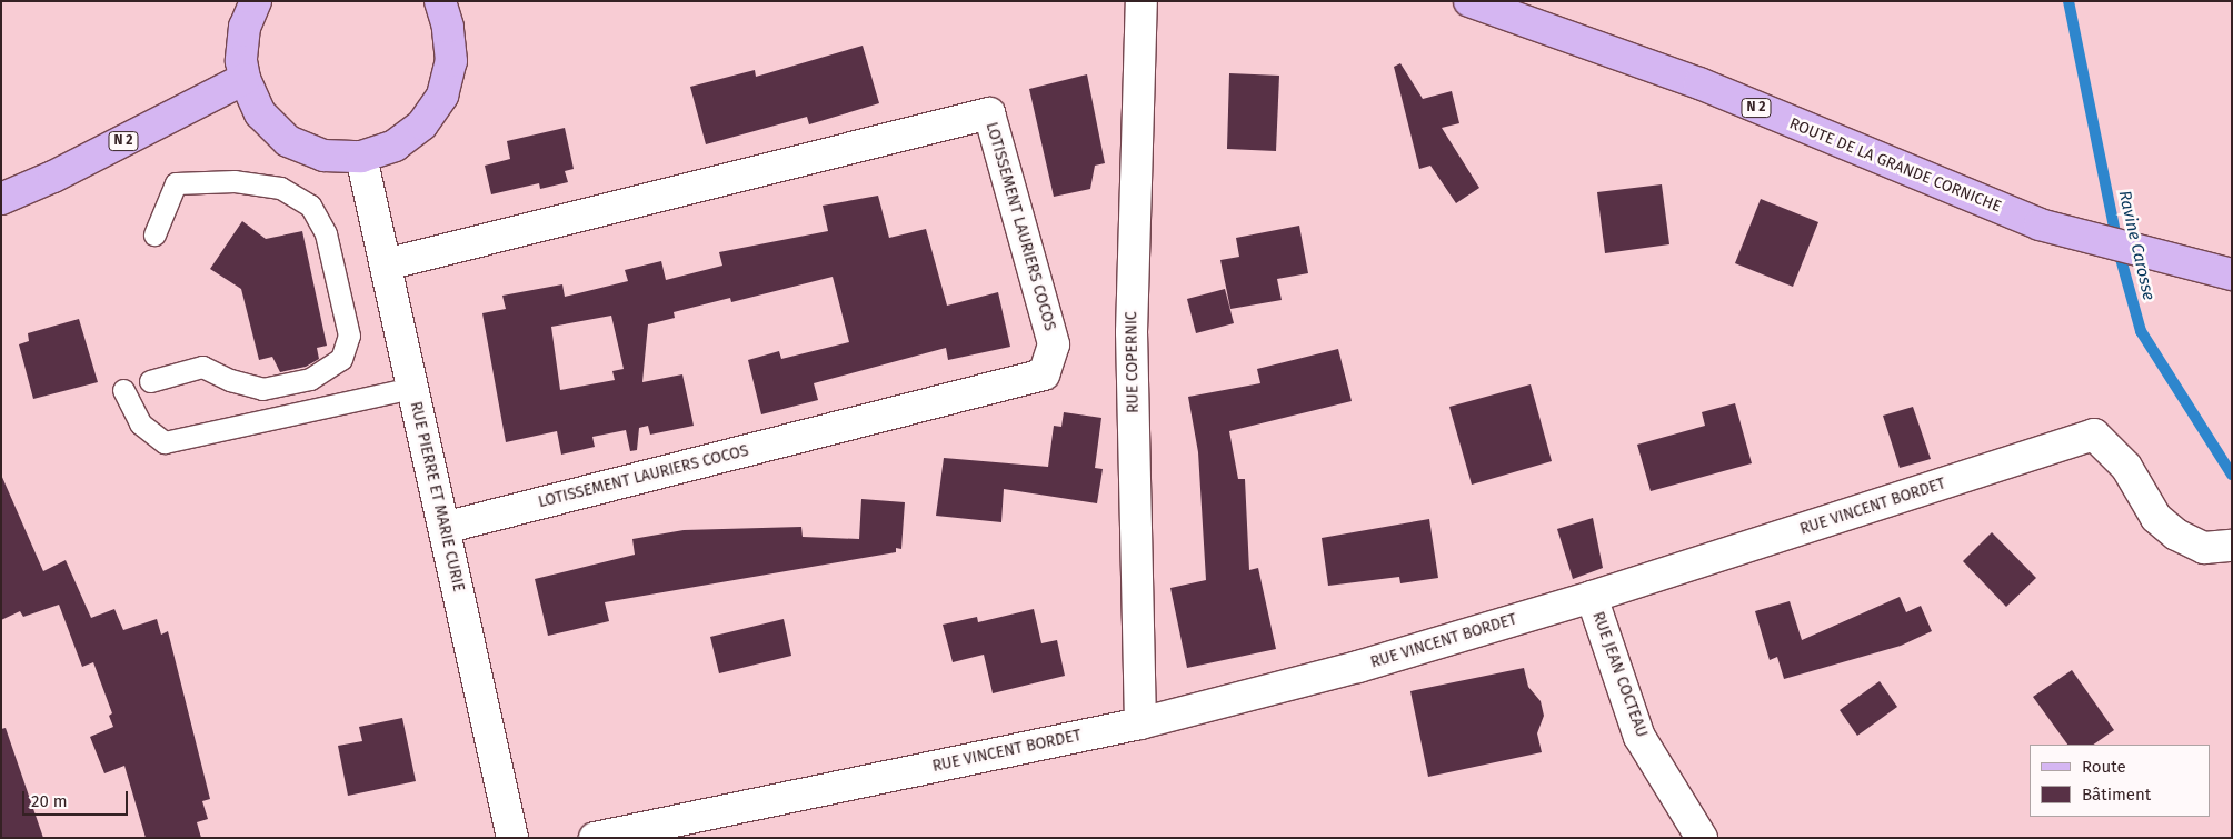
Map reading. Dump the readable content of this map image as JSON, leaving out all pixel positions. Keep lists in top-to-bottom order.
{
  "streets": {
    "main road": ["N 2", "ROUTE DE LA GRANDE CORNICHE"],
    "street": [
      "LOTISSEMENT LAURIERS COCOS",
      "RUE COPERNIC",
      "RUE PIERRE ET MARIE CURIE",
      "RUE VINCENT BORDET",
      "RUE JEAN COCTEAU"
    ]
  },
  "crossings": [
    ["LOTISSEMENT LAURIERS COCOS", "RUE PIERRE ET MARIE CURIE"],
    ["RUE COPERNIC", "RUE VINCENT BORDET"],
    ["RUE VINCENT BORDET", "RUE JEAN COCTEAU"]
  ],
  "water": ["Ravine Carosse"],
  "legend": ["Route", "Bâtiment"],
  "scale_bar": "20 m"
}
